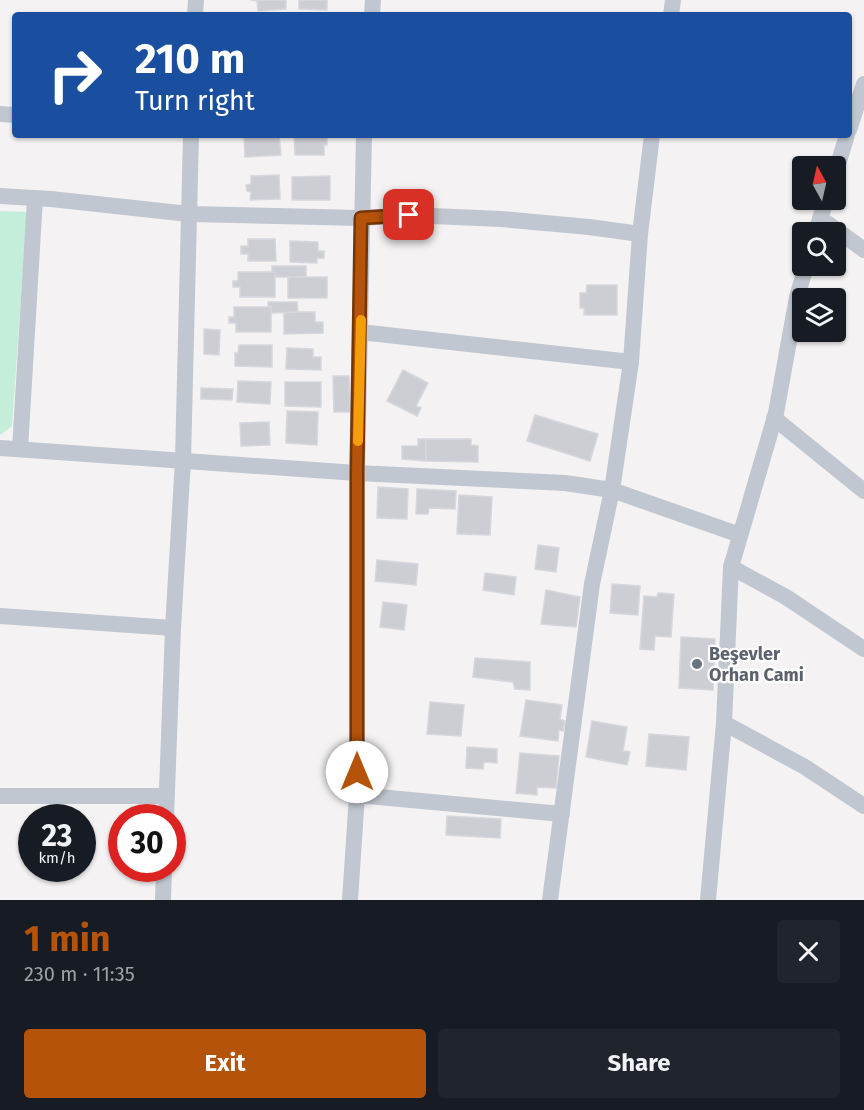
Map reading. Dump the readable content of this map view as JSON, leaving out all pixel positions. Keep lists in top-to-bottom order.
{
  "places": ["Beşevler Orhan Cami"],
  "north": "top",
  "page": {
    "turn": ["210 m", "Turn right"],
    "speed": "23 km/h",
    "limit": "30",
    "heading": ["1 min", "230 m · 11:35"],
    "buttons": ["Exit", "Share"]
  }
}
